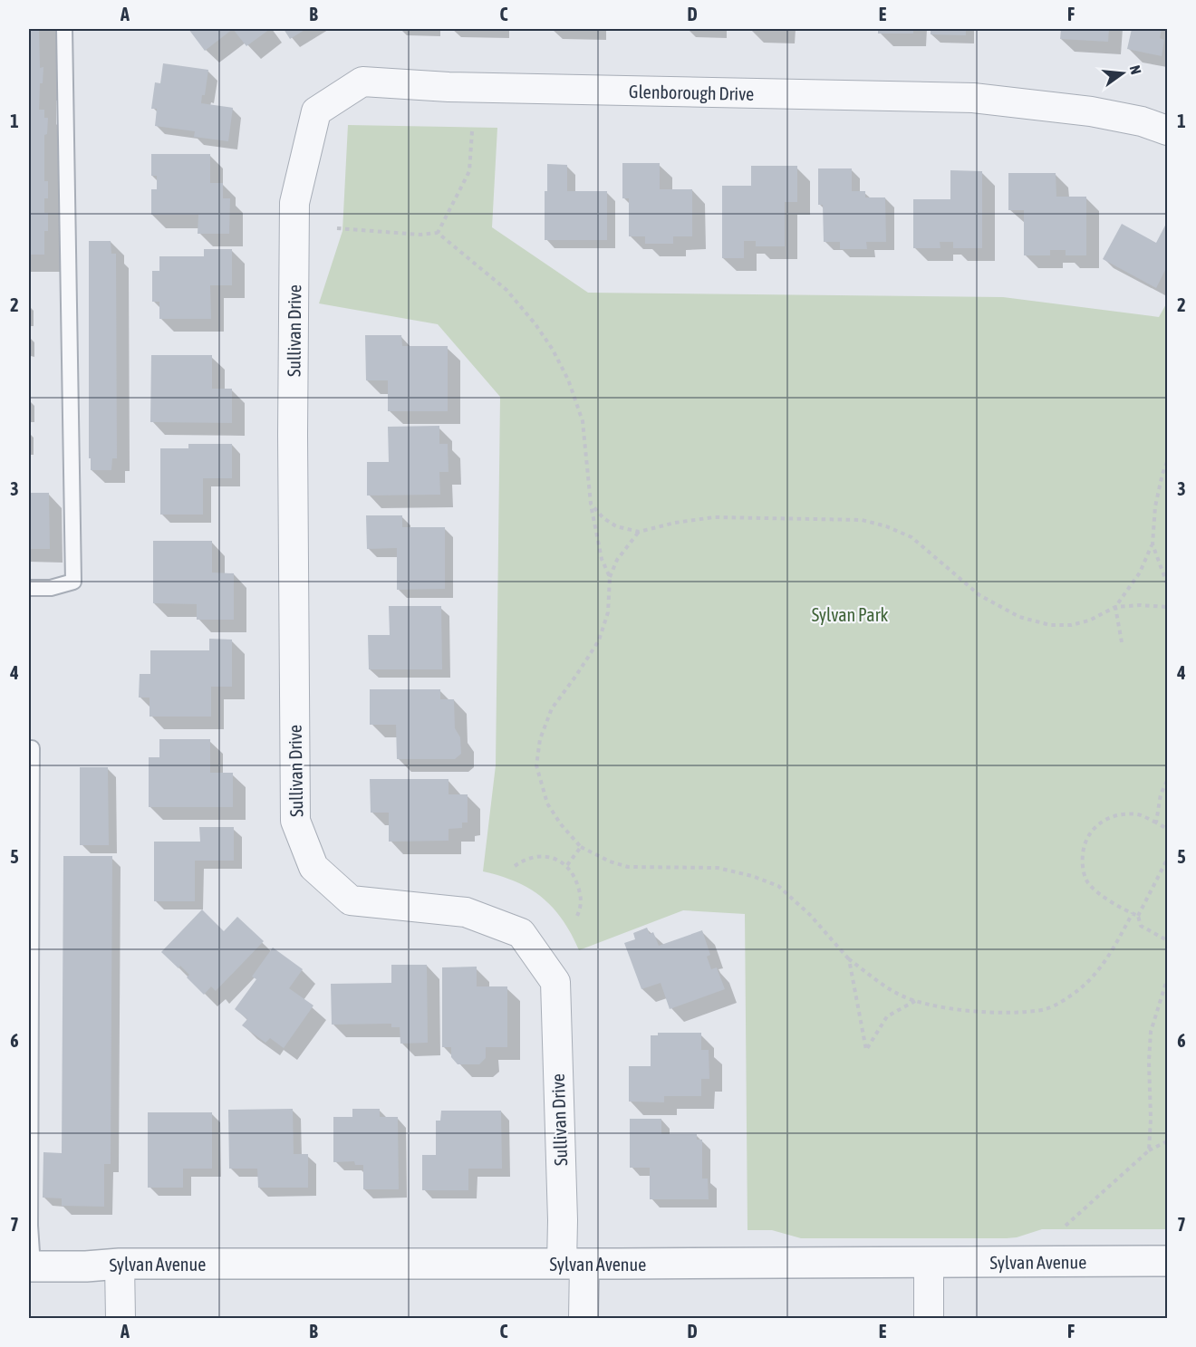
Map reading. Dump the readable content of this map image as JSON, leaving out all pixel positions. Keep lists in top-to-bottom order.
{
  "streets": {
    "street": ["Glenborough Drive", "Sullivan Drive", "Sylvan Avenue"]
  },
  "crossings": [
    ["Glenborough Drive", "Sullivan Drive"],
    ["Sullivan Drive", "Sylvan Avenue"]
  ],
  "parks": ["Sylvan Park"],
  "north": "right",
  "grid": {
    "columns": [
      "A",
      "B",
      "C",
      "D",
      "E",
      "F"
    ],
    "rows": [
      "1",
      "2",
      "3",
      "4",
      "5",
      "6",
      "7"
    ]
  }
}
